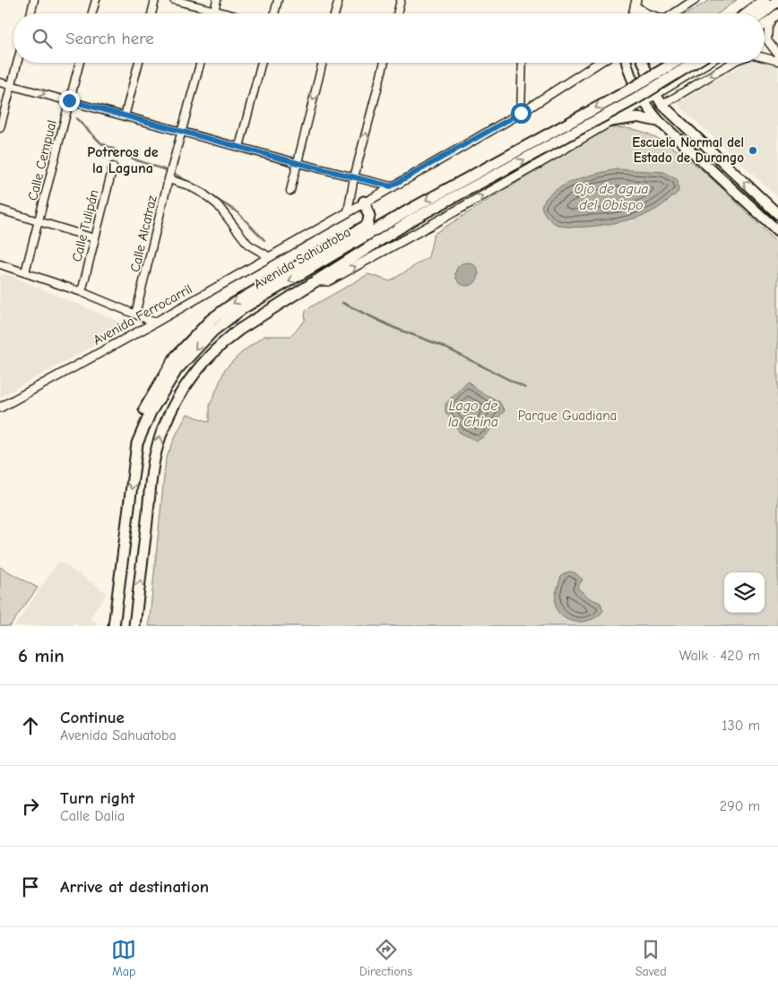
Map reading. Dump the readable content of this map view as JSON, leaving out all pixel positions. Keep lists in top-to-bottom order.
{
  "streets": {
    "main road": ["Avenida Sahuatoba"],
    "street": [
      "Calle Cempual",
      "Calle Tulipán",
      "Calle Alcatraz",
      "Avenida Ferrocarril"
    ]
  },
  "crossings": [
    ["Avenida Sahuatoba", "Avenida Ferrocarril"]
  ],
  "districts": ["Potreros de la Laguna"],
  "water": ["Ojo de agua del Obispo", "Lago de la China"],
  "parks": ["Parque Guadiana"],
  "places": ["Escuela Normal del Estado de Durango"],
  "page": {
    "search": "Search here",
    "heading": ["6 min", "Walk · 420 m"],
    "list": [
      ["Continue", "Avenida Sahuatoba", "130 m"],
      ["Turn right", "Calle Dalia", "290 m"],
      "Arrive at destination"
    ],
    "nav": ["Map", "Directions", "Saved"]
  }
}
